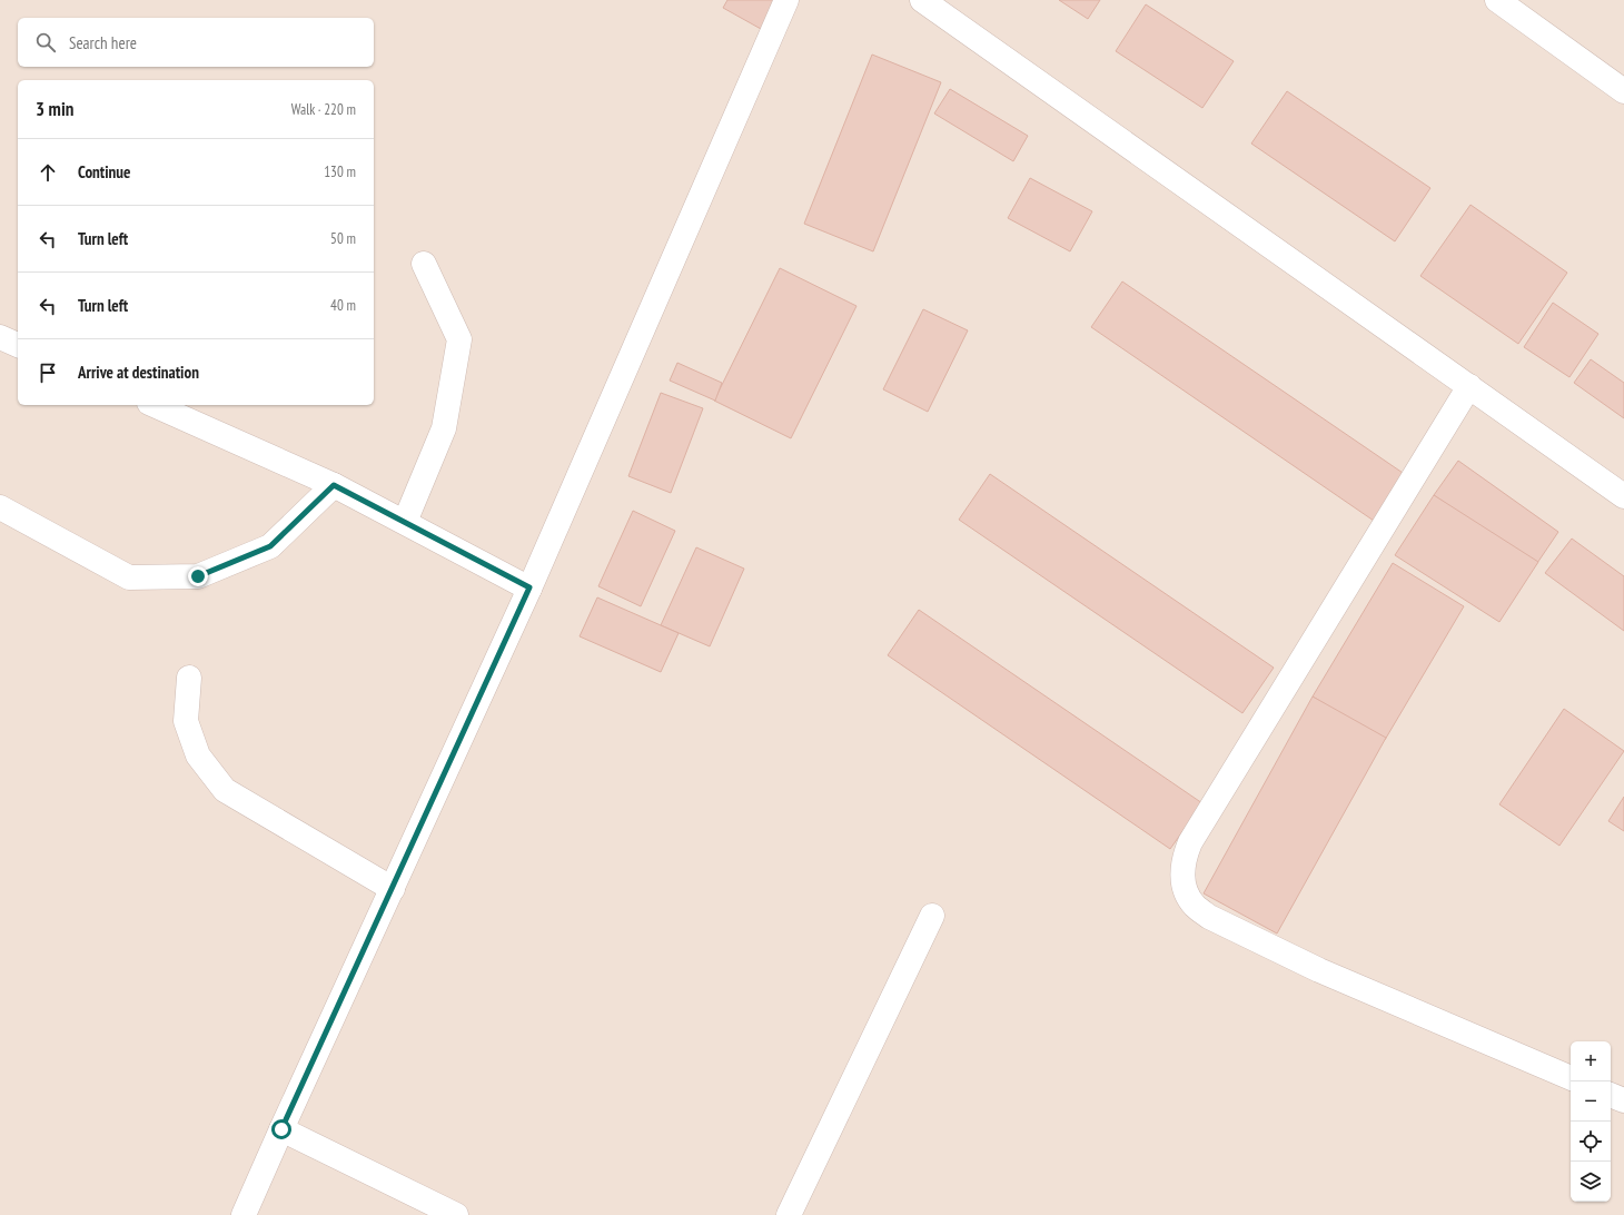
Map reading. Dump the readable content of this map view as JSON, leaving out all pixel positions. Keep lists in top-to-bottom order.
{
  "page": {
    "search": "Search here",
    "heading": ["3 min", "Walk · 220 m"],
    "list": [
      ["Continue", "130 m"],
      ["Turn left", "50 m"],
      ["Turn left", "40 m"],
      "Arrive at destination"
    ],
    "map_buttons": ["+", "−"]
  }
}
